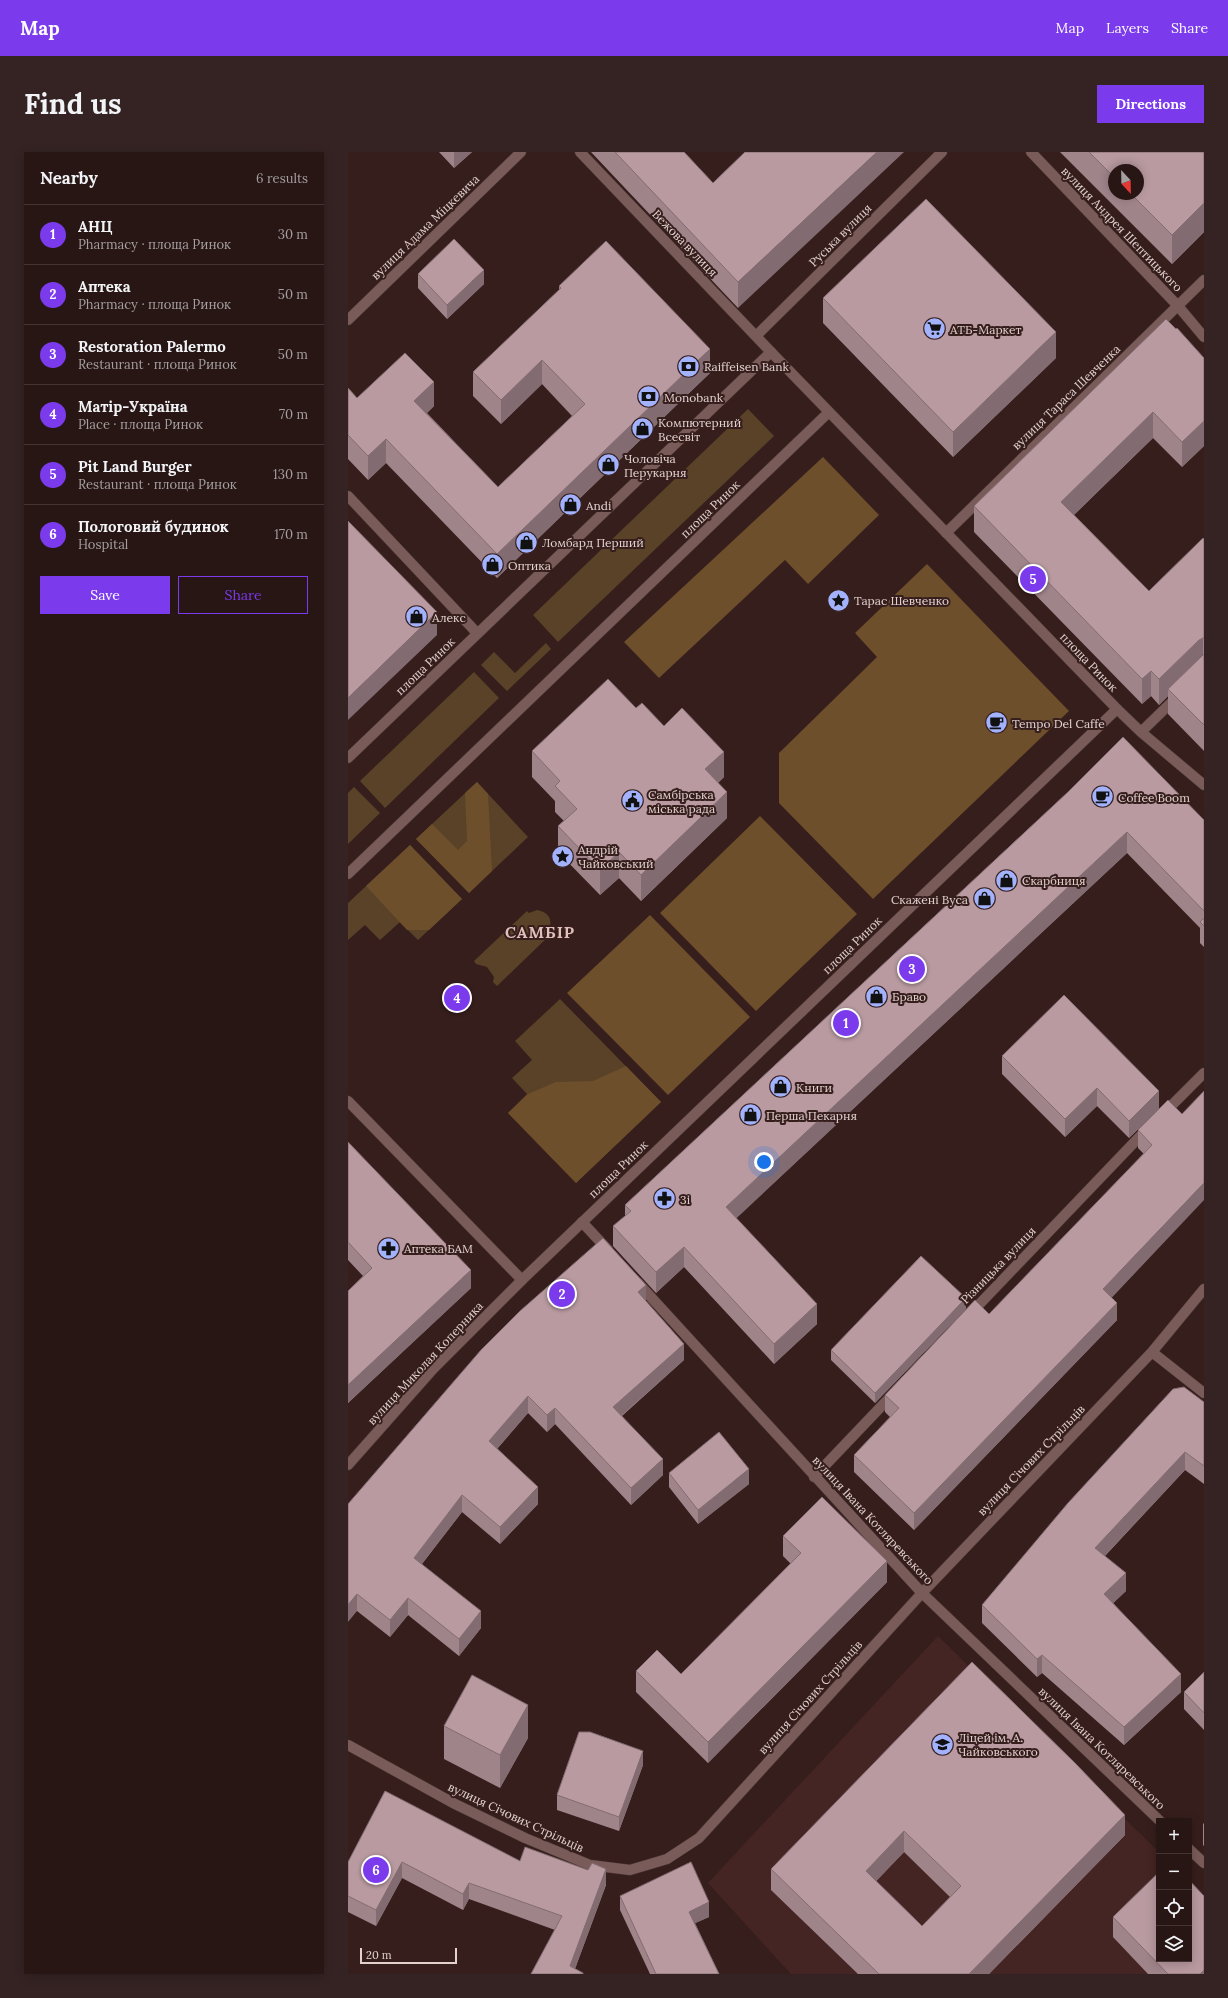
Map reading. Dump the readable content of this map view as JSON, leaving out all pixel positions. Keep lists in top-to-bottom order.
{
  "streets": {
    "street": [
      "вулиця Адама Міцкевича",
      "вулиця Андрея Шептицького",
      "Руська вулиця",
      "Вежова вулиця",
      "вулиця Тараса Шевченка",
      "площа Ринок",
      "Різницька вулиця",
      "вулиця Миколая Коперника",
      "вулиця Січових Стрільців",
      "вулиця Івана Котляревського"
    ]
  },
  "crossings": [
    ["вулиця Андрея Шептицького", "вулиця Тараса Шевченка"],
    ["Руська вулиця", "Вежова вулиця"],
    ["Вежова вулиця", "площа Ринок"],
    ["вулиця Тараса Шевченка", "площа Ринок"],
    ["площа Ринок", "вулиця Миколая Коперника"],
    ["вулиця Січових Стрільців", "вулиця Івана Котляревського"]
  ],
  "districts": ["САМБІР"],
  "places": {
    "supermarket": ["АТБ-Маркет"],
    "bank": ["Raiffeisen Bank", "Monobank"],
    "shop": [
      "Компютерний Всесвіт",
      "Чоловіча Перукарня",
      "Andi",
      "Ломбард Перший",
      "Оптика",
      "Алекс",
      "Скарбниця",
      "Скажені Вуса",
      "Браво",
      "Книги",
      "Перша Пекарня"
    ],
    "place": ["Тарас Шевченко", "Андрій Чайковський"],
    "cafe": ["Tempo Del Caffe", "Coffee Boom"],
    "public building": ["Самбірська міська рада"],
    "pharmacy": ["3і", "Аптека БАМ"],
    "school or university": ["Ліцей ім. А. Чайковського"]
  },
  "scale_bar": "20 m",
  "north": "bottom",
  "page": {
    "header": "Map",
    "nav": ["Map", "Layers", "Share"],
    "buttons": [
      "Directions",
      ["Save", "Share"]
    ],
    "title": "Find us",
    "heading": ["Nearby", "6 results"],
    "list": [
      {
        "mark": "1",
        "name": "АНЦ",
        "note": "Pharmacy · площа Ринок",
        "value": "30 m"
      },
      {
        "mark": "2",
        "name": "Аптека",
        "note": "Pharmacy · площа Ринок",
        "value": "50 m"
      },
      {
        "mark": "3",
        "name": "Restoration Palermo",
        "note": "Restaurant · площа Ринок",
        "value": "50 m"
      },
      {
        "mark": "4",
        "name": "Матір-Україна",
        "note": "Place · площа Ринок",
        "value": "70 m"
      },
      {
        "mark": "5",
        "name": "Pit Land Burger",
        "note": "Restaurant · площа Ринок",
        "value": "130 m"
      },
      {
        "mark": "6",
        "name": "Пологовий будинок",
        "note": "Hospital",
        "value": "170 m"
      }
    ],
    "pins": [
      "5",
      "3",
      "4",
      "1",
      "2",
      "6"
    ],
    "map_buttons": ["+", "−"],
    "scale": "20 m"
  }
}
